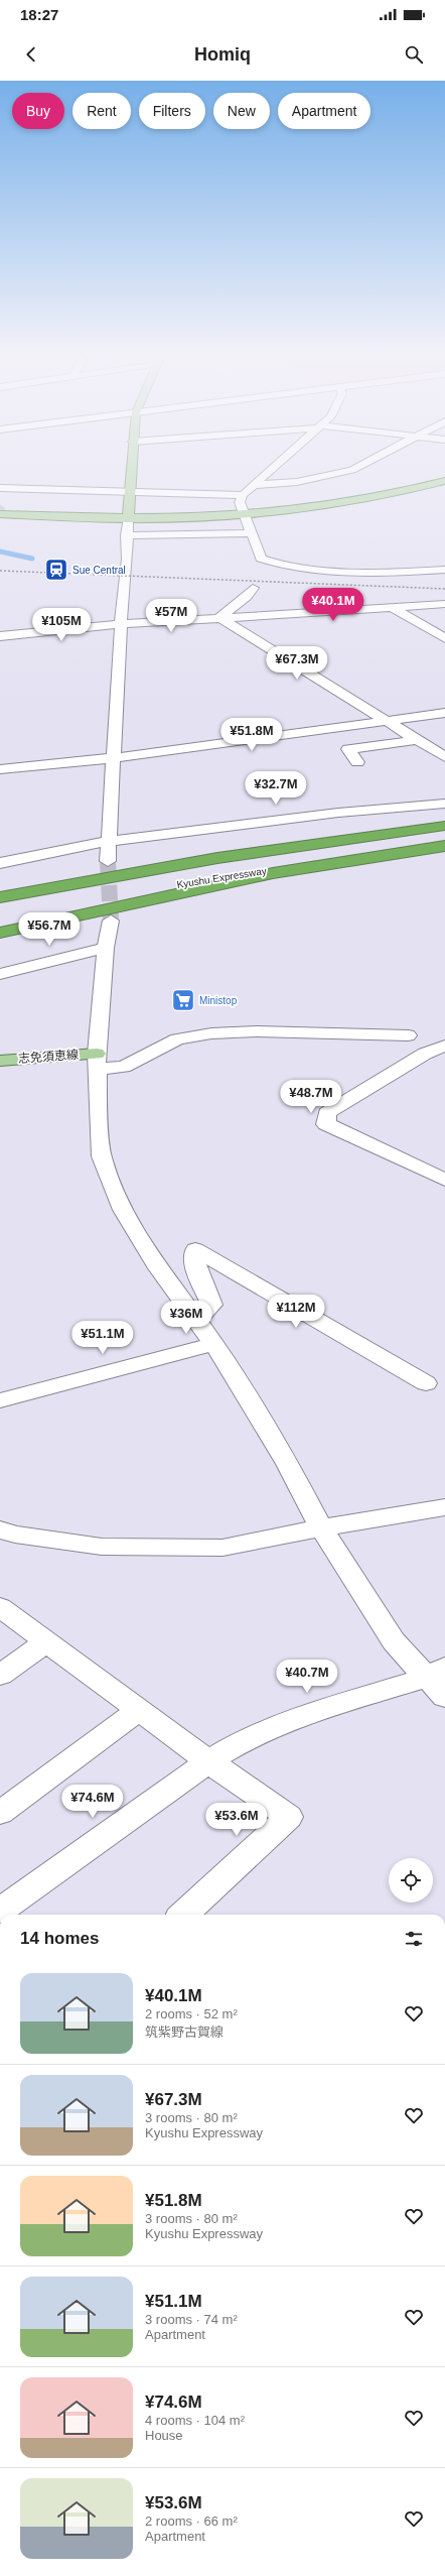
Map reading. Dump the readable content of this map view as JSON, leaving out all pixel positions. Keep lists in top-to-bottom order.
{
  "streets": {
    "highway": ["Kyushu Expressway"],
    "main road": ["志免須恵線"]
  },
  "places": {
    "station": ["Sue Central"],
    "supermarket": ["Ministop"]
  },
  "page": {
    "status": "18:27",
    "header": "Homiq",
    "chip": [
      "Buy",
      "Rent",
      "Filters",
      "New",
      "Apartment"
    ],
    "price": [
      "¥40.1M",
      "¥57M",
      "¥105M",
      "¥67.3M",
      "¥51.8M",
      "¥32.7M",
      "¥56.7M",
      "¥48.7M",
      "¥112M",
      "¥36M",
      "¥51.1M",
      "¥40.7M",
      "¥74.6M",
      "¥53.6M"
    ],
    "heading": "14 homes",
    "list": [
      {
        "name": "¥40.1M",
        "note": "2 rooms · 52 m² · 筑紫野古賀線"
      },
      {
        "name": "¥67.3M",
        "note": "3 rooms · 80 m² · Kyushu Expressway"
      },
      {
        "name": "¥51.8M",
        "note": "3 rooms · 80 m² · Kyushu Expressway"
      },
      {
        "name": "¥51.1M",
        "note": "3 rooms · 74 m² · Apartment"
      },
      {
        "name": "¥74.6M",
        "note": "4 rooms · 104 m² · House"
      },
      {
        "name": "¥53.6M",
        "note": "2 rooms · 66 m² · Apartment"
      }
    ]
  }
}
